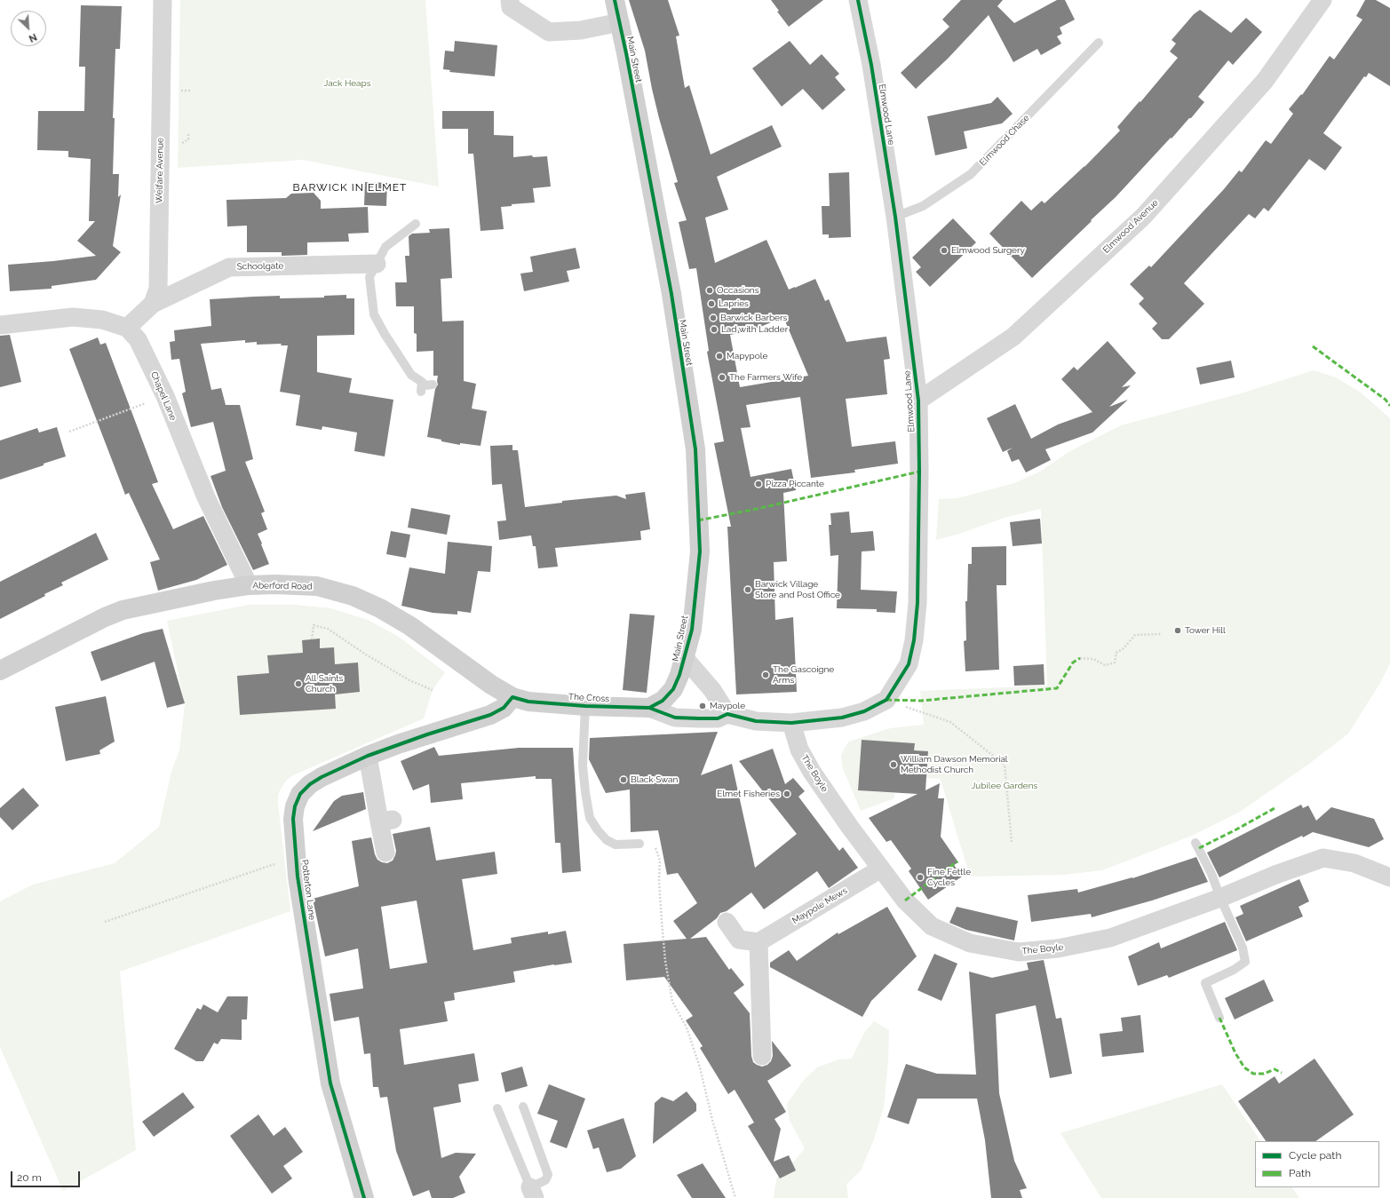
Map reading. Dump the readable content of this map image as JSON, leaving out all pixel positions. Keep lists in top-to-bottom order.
{
  "streets": {
    "street": [
      "Main Street",
      "Elmwood Lane",
      "Welfare Avenue",
      "Elmwood Avenue",
      "Schoolgate",
      "Chapel Lane",
      "Aberford Road",
      "The Cross",
      "The Boyle",
      "Potterton Lane",
      "Maypole Mews"
    ],
    "lane": ["Elmwood Chase"]
  },
  "crossings": [
    ["Main Street", "The Cross"],
    ["Elmwood Lane", "Elmwood Chase"],
    ["Elmwood Lane", "Elmwood Avenue"],
    ["Welfare Avenue", "Schoolgate"],
    ["Chapel Lane", "Aberford Road"],
    ["Aberford Road", "The Cross"],
    ["Aberford Road", "Potterton Lane"],
    ["The Cross", "The Boyle"],
    ["The Cross", "Potterton Lane"],
    ["The Boyle", "Maypole Mews"]
  ],
  "districts": ["BARWICK IN ELMET"],
  "parks": ["Jack Heaps", "Jubilee Gardens"],
  "places": [
    "Elmwood Surgery",
    "Occasions",
    "Lapries",
    "Barwick Barbers",
    "Lad with Ladder",
    "Mapypole",
    "The Farmers Wife",
    "Pizza Piccante",
    "Barwick Village Store and Post Office",
    "Tower Hill",
    "The Gascoigne Arms",
    "All Saints Church",
    "Maypole",
    "William Dawson Memorial Methodist Church",
    "Black Swan",
    "Elmet Fisheries",
    "Fine Fettle Cycles"
  ],
  "legend": ["Cycle path", "Path"],
  "scale_bar": "20 m",
  "north": "bottom right"
}
